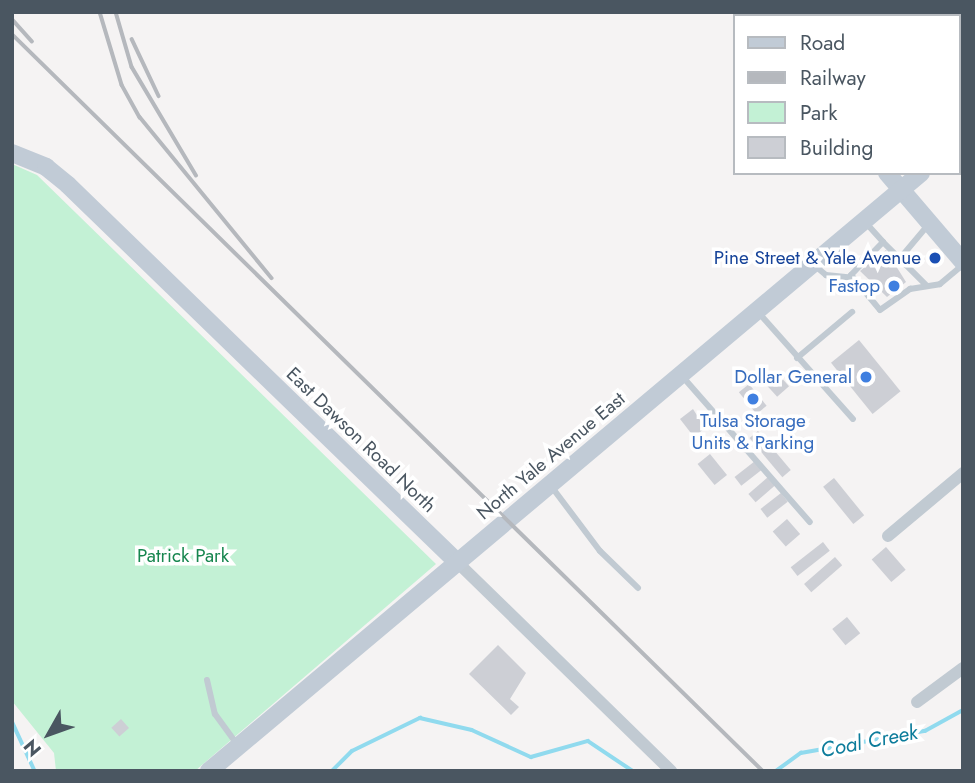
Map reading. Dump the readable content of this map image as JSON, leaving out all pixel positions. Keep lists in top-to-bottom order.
{
  "streets": {
    "main road": ["East Dawson Road North", "North Yale Avenue East"]
  },
  "crossings": [
    ["East Dawson Road North", "North Yale Avenue East"]
  ],
  "water": ["Coal Creek"],
  "parks": ["Patrick Park"],
  "places": [
    "Pine Street & Yale Avenue",
    "Fastop",
    "Dollar General",
    "Tulsa Storage Units & Parking"
  ],
  "legend": [
    "Road",
    "Railway",
    "Park",
    "Building"
  ],
  "north": "bottom left"
}
